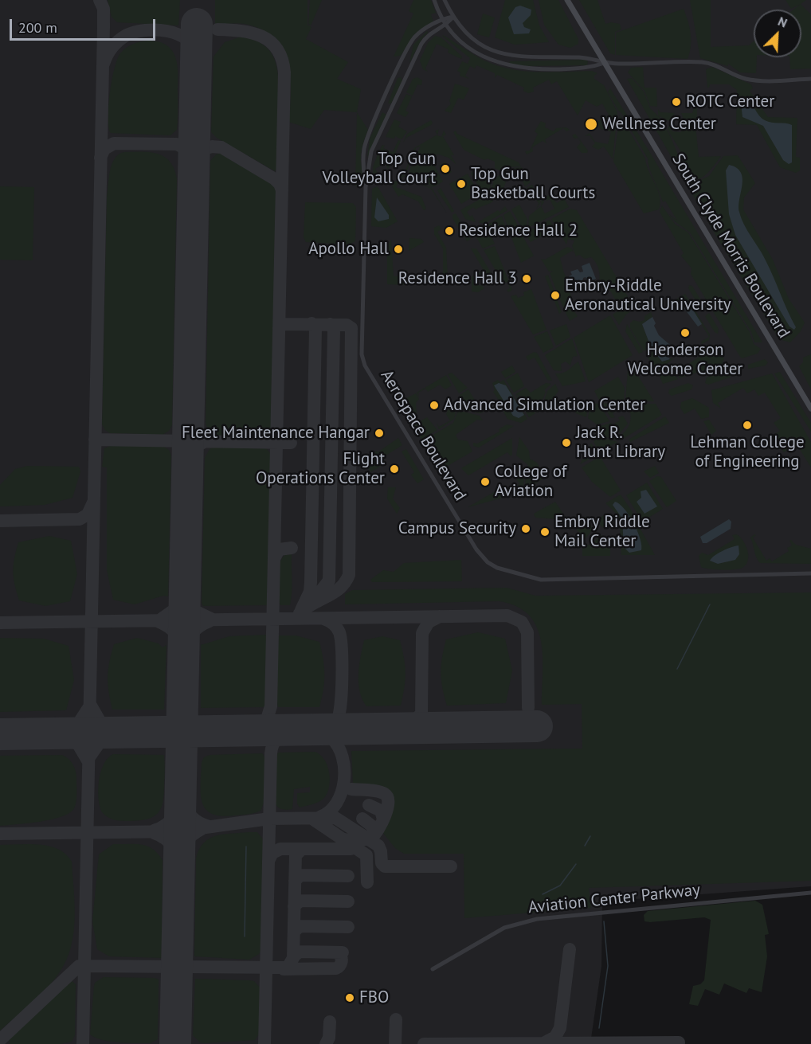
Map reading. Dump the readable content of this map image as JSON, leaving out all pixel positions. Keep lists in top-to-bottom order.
{
  "streets": {
    "main road": ["South Clyde Morris Boulevard"],
    "street": ["Aerospace Boulevard", "Aviation Center Parkway"]
  },
  "places": [
    "ROTC Center",
    "Wellness Center",
    "Top Gun Volleyball Court",
    "Top Gun Basketball Courts",
    "Residence Hall 2",
    "Apollo Hall",
    "Residence Hall 3",
    "Embry-Riddle Aeronautical University",
    "Henderson Welcome Center",
    "Advanced Simulation Center",
    "Lehman College of Engineering",
    "Fleet Maintenance Hangar",
    "Jack R. Hunt Library",
    "Flight Operations Center",
    "College of Aviation",
    "Campus Security",
    "Embry Riddle Mail Center",
    "FBO"
  ],
  "scale_bar": "200 m",
  "north": "top right"
}
